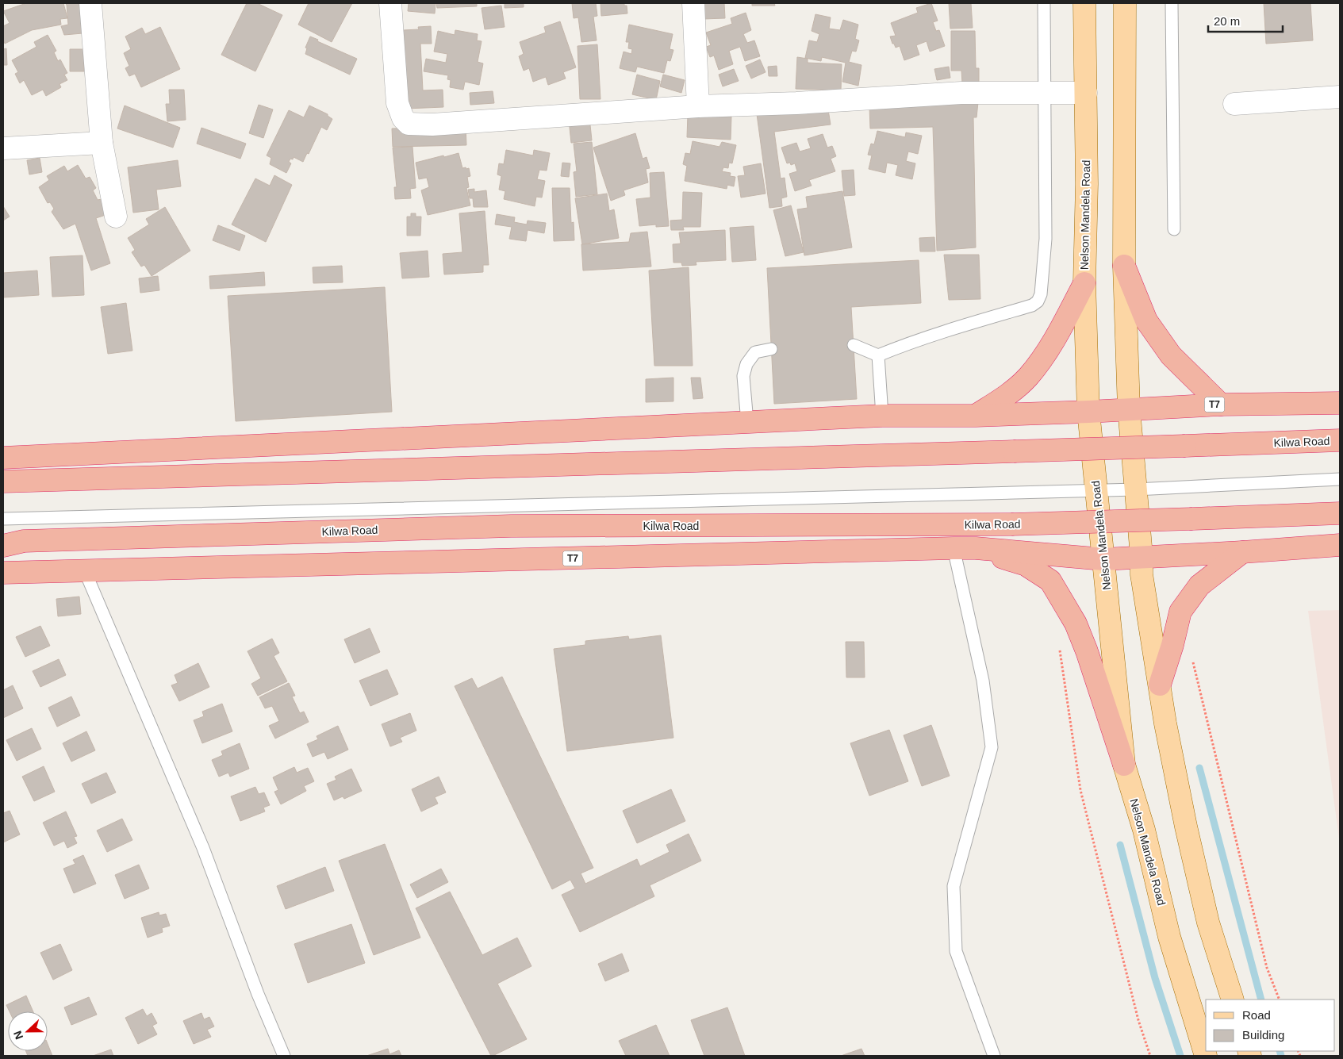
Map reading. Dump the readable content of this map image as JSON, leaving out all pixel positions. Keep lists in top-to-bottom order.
{
  "streets": {
    "highway": ["T7", "Kilwa Road"],
    "main road": ["Nelson Mandela Road"]
  },
  "crossings": [
    ["Nelson Mandela Road", "T7"]
  ],
  "legend": ["Road", "Building"],
  "scale_bar": "20 m",
  "north": "left"
}
